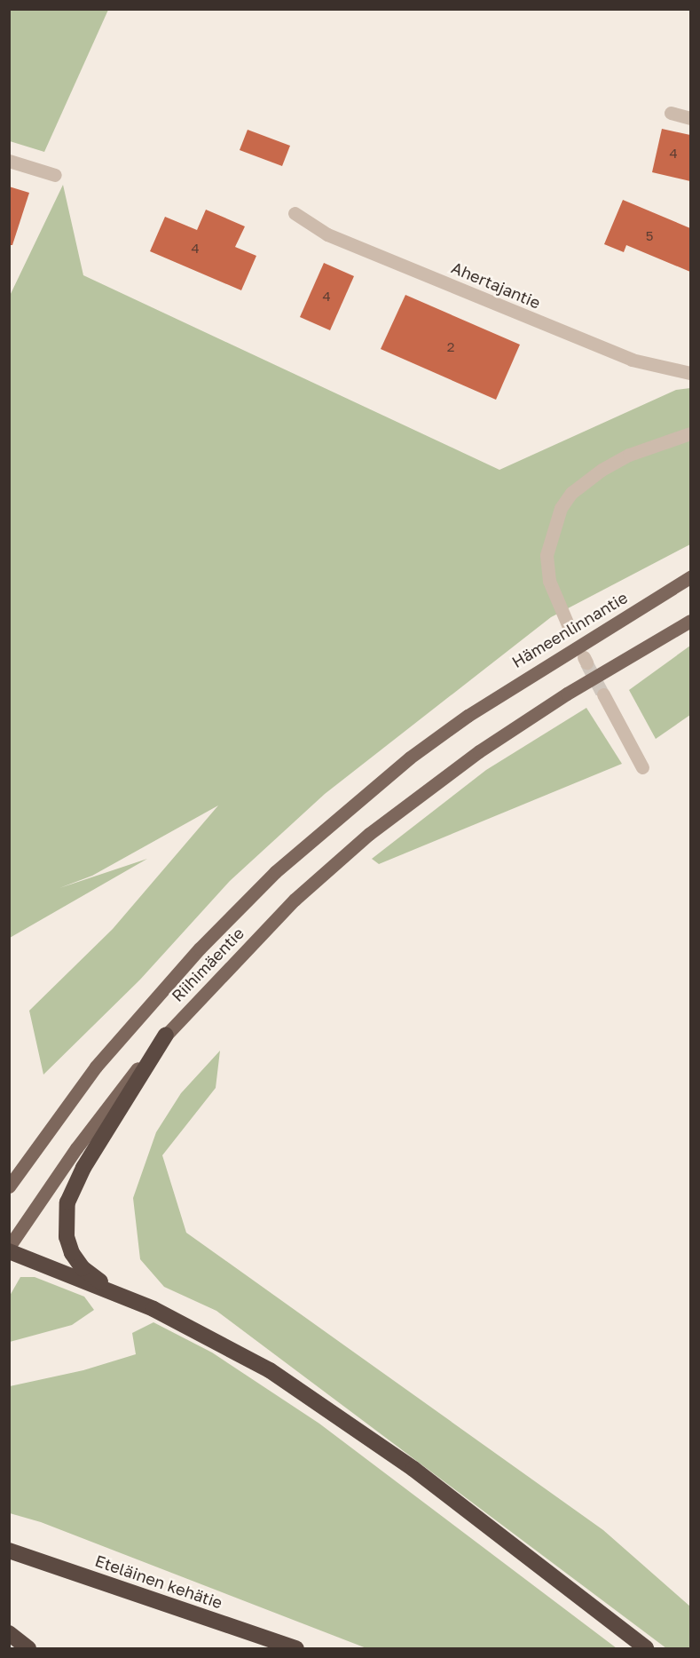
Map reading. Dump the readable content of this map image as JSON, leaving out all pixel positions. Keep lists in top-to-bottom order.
{
  "streets": {
    "highway": ["Eteläinen kehätie"],
    "main road": ["Hämeenlinnantie", "Riihimäentie"],
    "street": ["Ahertajantie"]
  },
  "crossings": [
    ["Hämeenlinnantie", "Riihimäentie"]
  ],
  "house_numbers": [
    "4",
    "5",
    "4",
    "4",
    "2"
  ]
}
